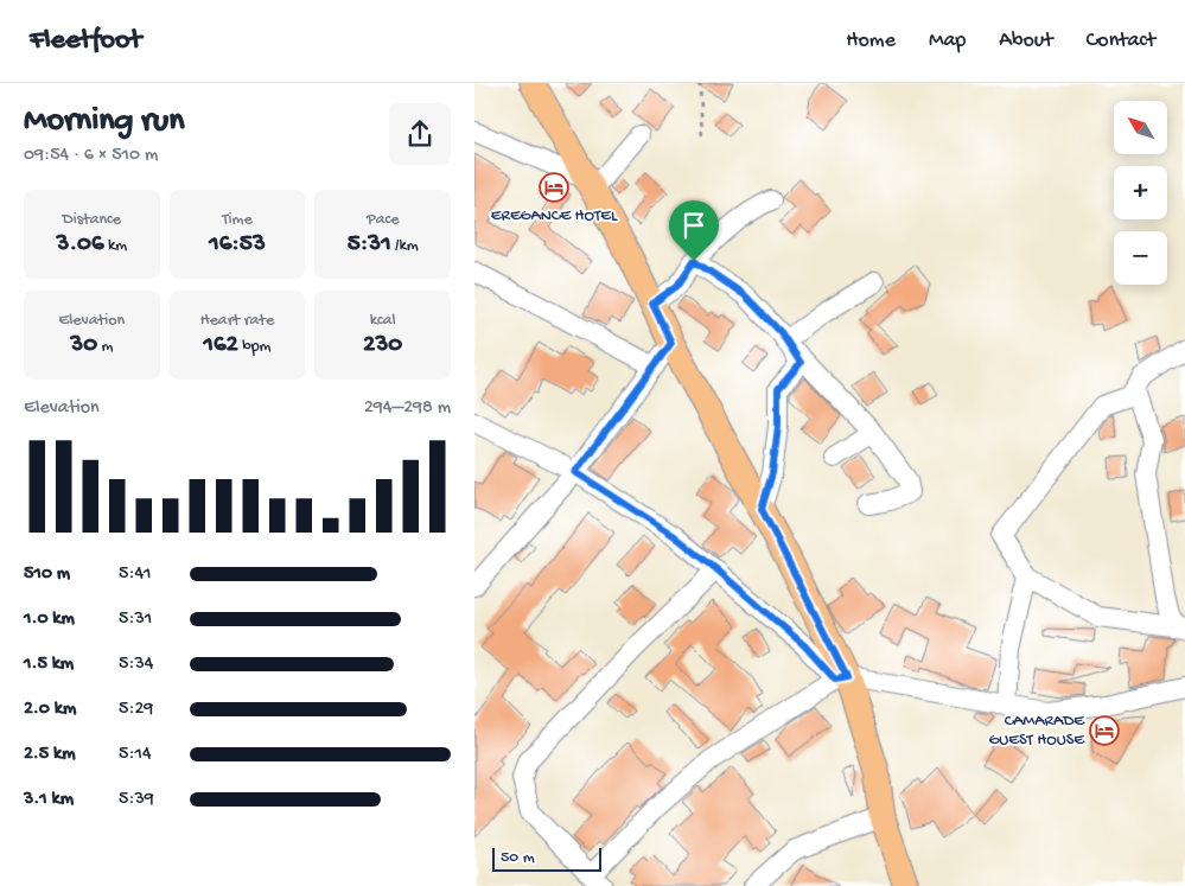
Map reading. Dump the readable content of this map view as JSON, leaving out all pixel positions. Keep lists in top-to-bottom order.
{
  "places": {
    "hotel": ["EREGANCE HOTEL", "CAMARADE GUEST HOUSE"]
  },
  "scale_bar": "50 m",
  "north": "top left",
  "page": {
    "header": "Fleetfoot",
    "nav": [
      "Home",
      "Map",
      "About",
      "Contact"
    ],
    "heading": ["Morning run", "09:54 · 6 × 510 m"],
    "map_buttons": ["+", "−"],
    "stats": [
      ["Distance", "3.06 km"],
      ["Time", "16:53"],
      ["Pace", "5:31 /km"],
      ["Elevation", "30 m"],
      ["Heart rate", "162 bpm"],
      ["kcal", "230"]
    ],
    "chart": ["Elevation", "294–298 m"],
    "list": [
      {
        "name": "510 m",
        "note": "5:41"
      },
      {
        "name": "1.0 km",
        "note": "5:31"
      },
      {
        "name": "1.5 km",
        "note": "5:34"
      },
      {
        "name": "2.0 km",
        "note": "5:29"
      },
      {
        "name": "2.5 km",
        "note": "5:14"
      },
      {
        "name": "3.1 km",
        "note": "5:39"
      }
    ],
    "scale": "50 m"
  }
}
